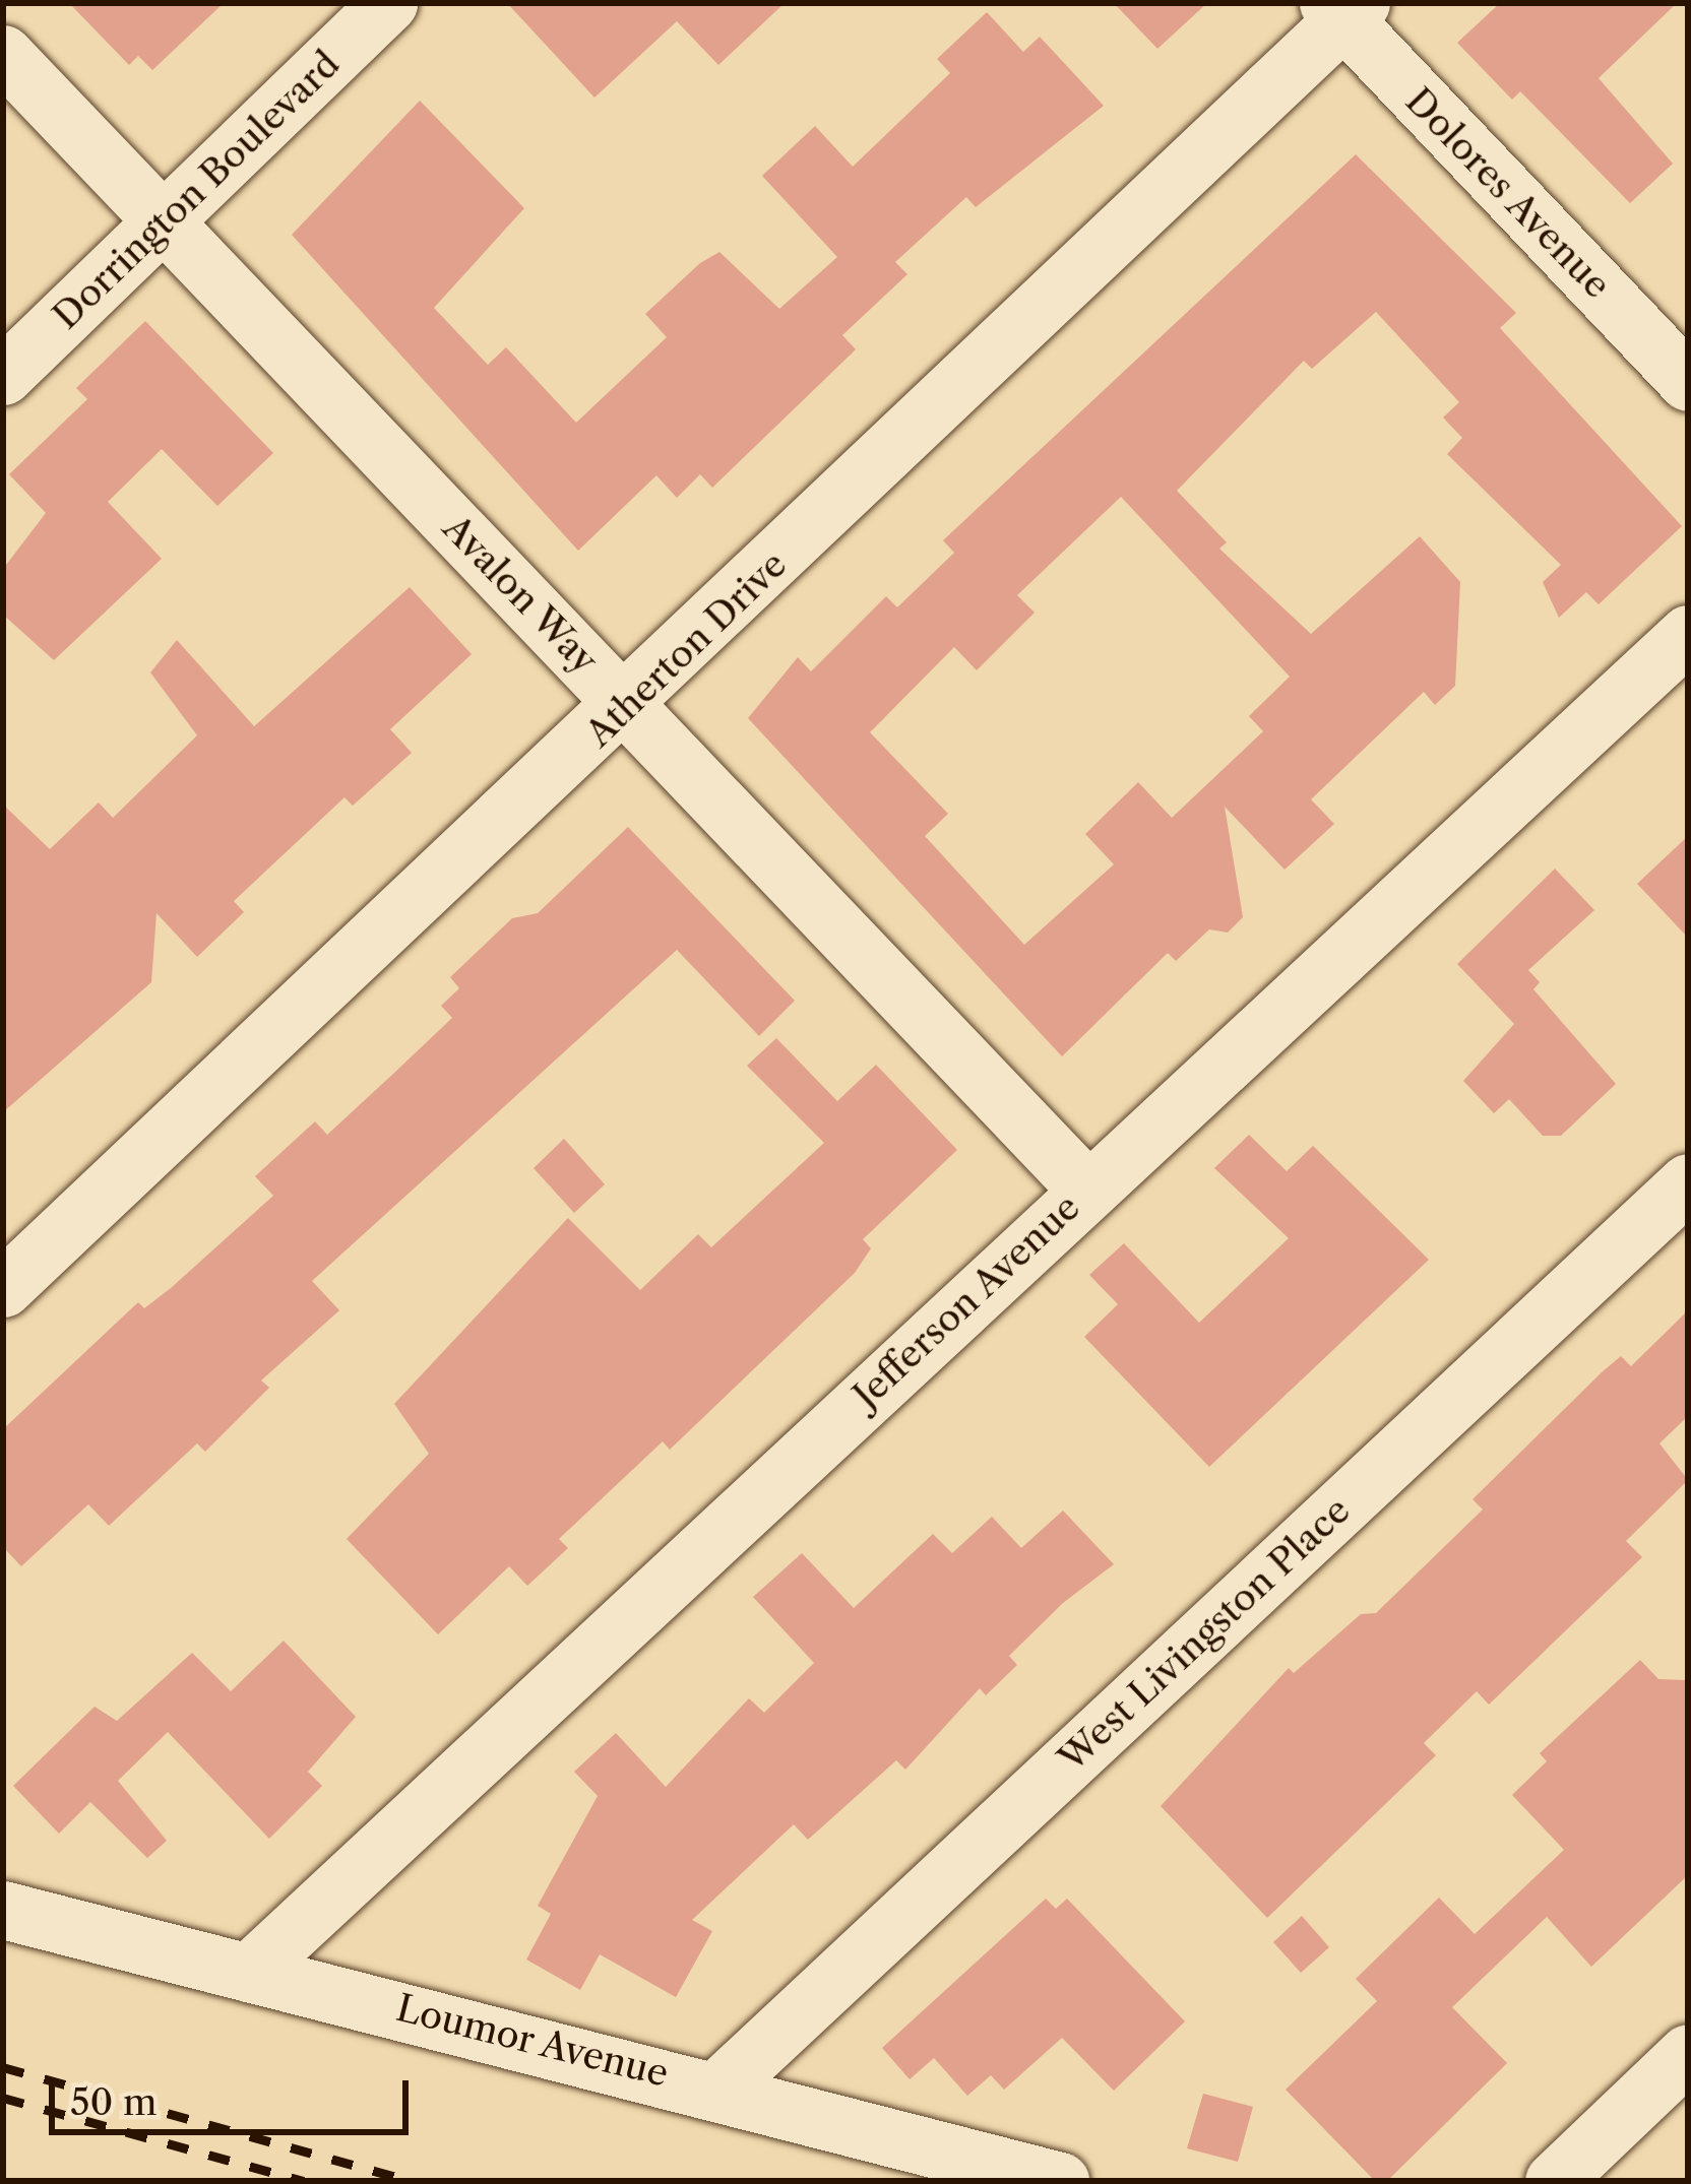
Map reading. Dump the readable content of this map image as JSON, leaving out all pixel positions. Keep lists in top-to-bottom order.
{
  "streets": {
    "street": [
      "Dorrington Boulevard",
      "Dolores Avenue",
      "Avalon Way",
      "Atherton Drive",
      "Jefferson Avenue",
      "West Livingston Place",
      "Loumor Avenue"
    ]
  },
  "crossings": [
    ["Dorrington Boulevard", "Avalon Way"],
    ["Dolores Avenue", "Atherton Drive"],
    ["Avalon Way", "Atherton Drive"],
    ["Avalon Way", "Jefferson Avenue"],
    ["Jefferson Avenue", "Loumor Avenue"],
    ["West Livingston Place", "Loumor Avenue"]
  ],
  "scale_bar": "50 m"
}
